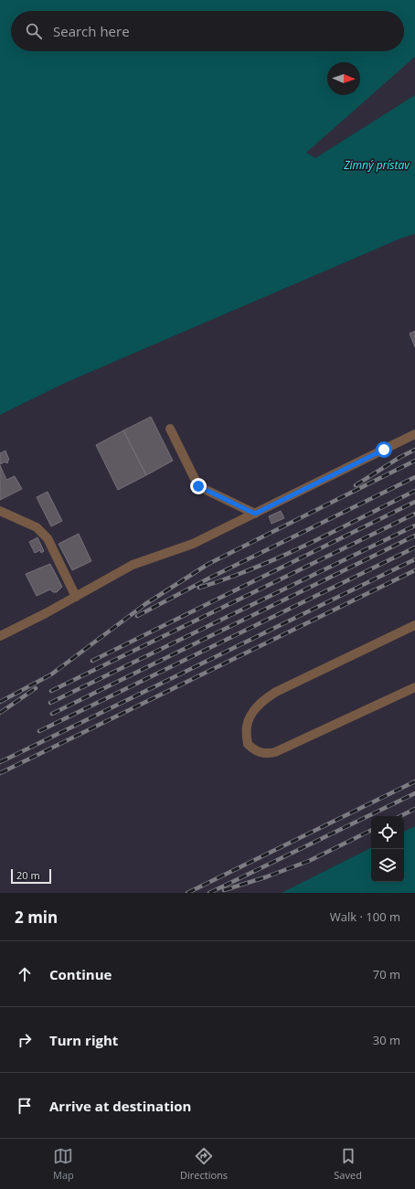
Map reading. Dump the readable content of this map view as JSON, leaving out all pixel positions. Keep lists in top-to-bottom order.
{
  "water": ["Zimný prístav"],
  "scale_bar": "20 m",
  "north": "right",
  "page": {
    "search": "Search here",
    "scale": "20 m",
    "heading": ["2 min", "Walk · 100 m"],
    "list": [
      ["Continue", "70 m"],
      ["Turn right", "30 m"],
      "Arrive at destination"
    ],
    "nav": ["Map", "Directions", "Saved"]
  }
}
